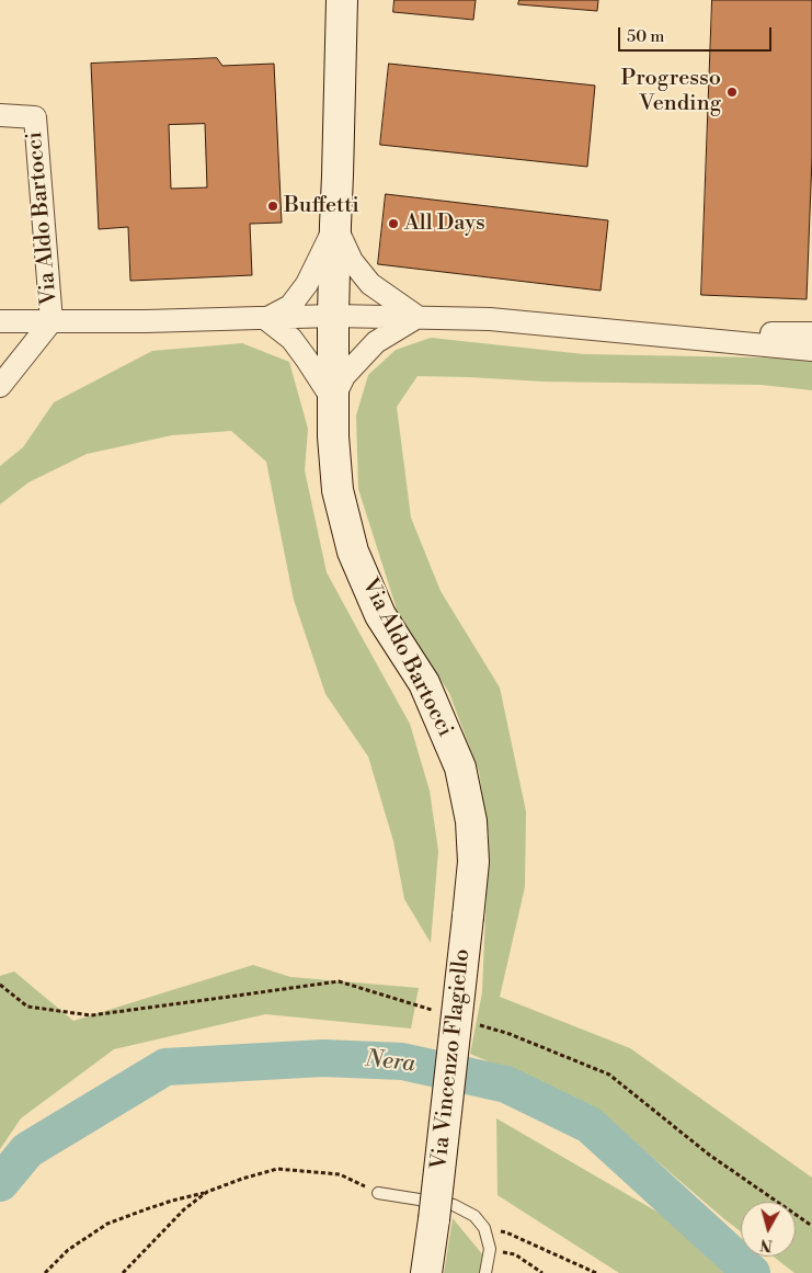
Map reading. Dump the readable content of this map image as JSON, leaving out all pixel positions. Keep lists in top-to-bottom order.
{
  "streets": {
    "main road": ["Via Aldo Bartocci", "Via Vincenzo Flagiello"]
  },
  "crossings": [
    ["Via Aldo Bartocci", "Via Vincenzo Flagiello"]
  ],
  "water": ["Nera"],
  "places": ["Progresso Vending", "Buffetti", "All Days"],
  "scale_bar": "50 m",
  "north": "bottom"
}
